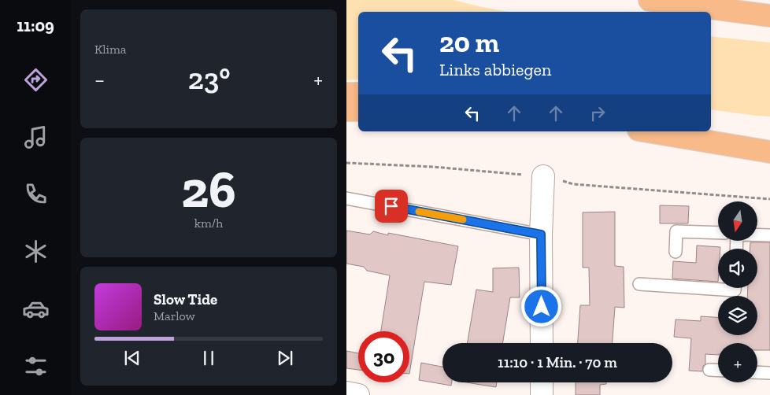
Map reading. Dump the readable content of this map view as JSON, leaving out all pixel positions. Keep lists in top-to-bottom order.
{
  "north": "bottom",
  "page": {
    "tabs": "11:09",
    "tile": [
      "Klima",
      ["26", "km/h"]
    ],
    "turn": ["20 m", "Links abbiegen"],
    "heat": ["−", "23°", "+"],
    "map_buttons": "+",
    "song": ["Slow Tide", "Marlow"],
    "limit": "30",
    "trip": "11:10 · 1 Min. · 70 m"
  }
}
